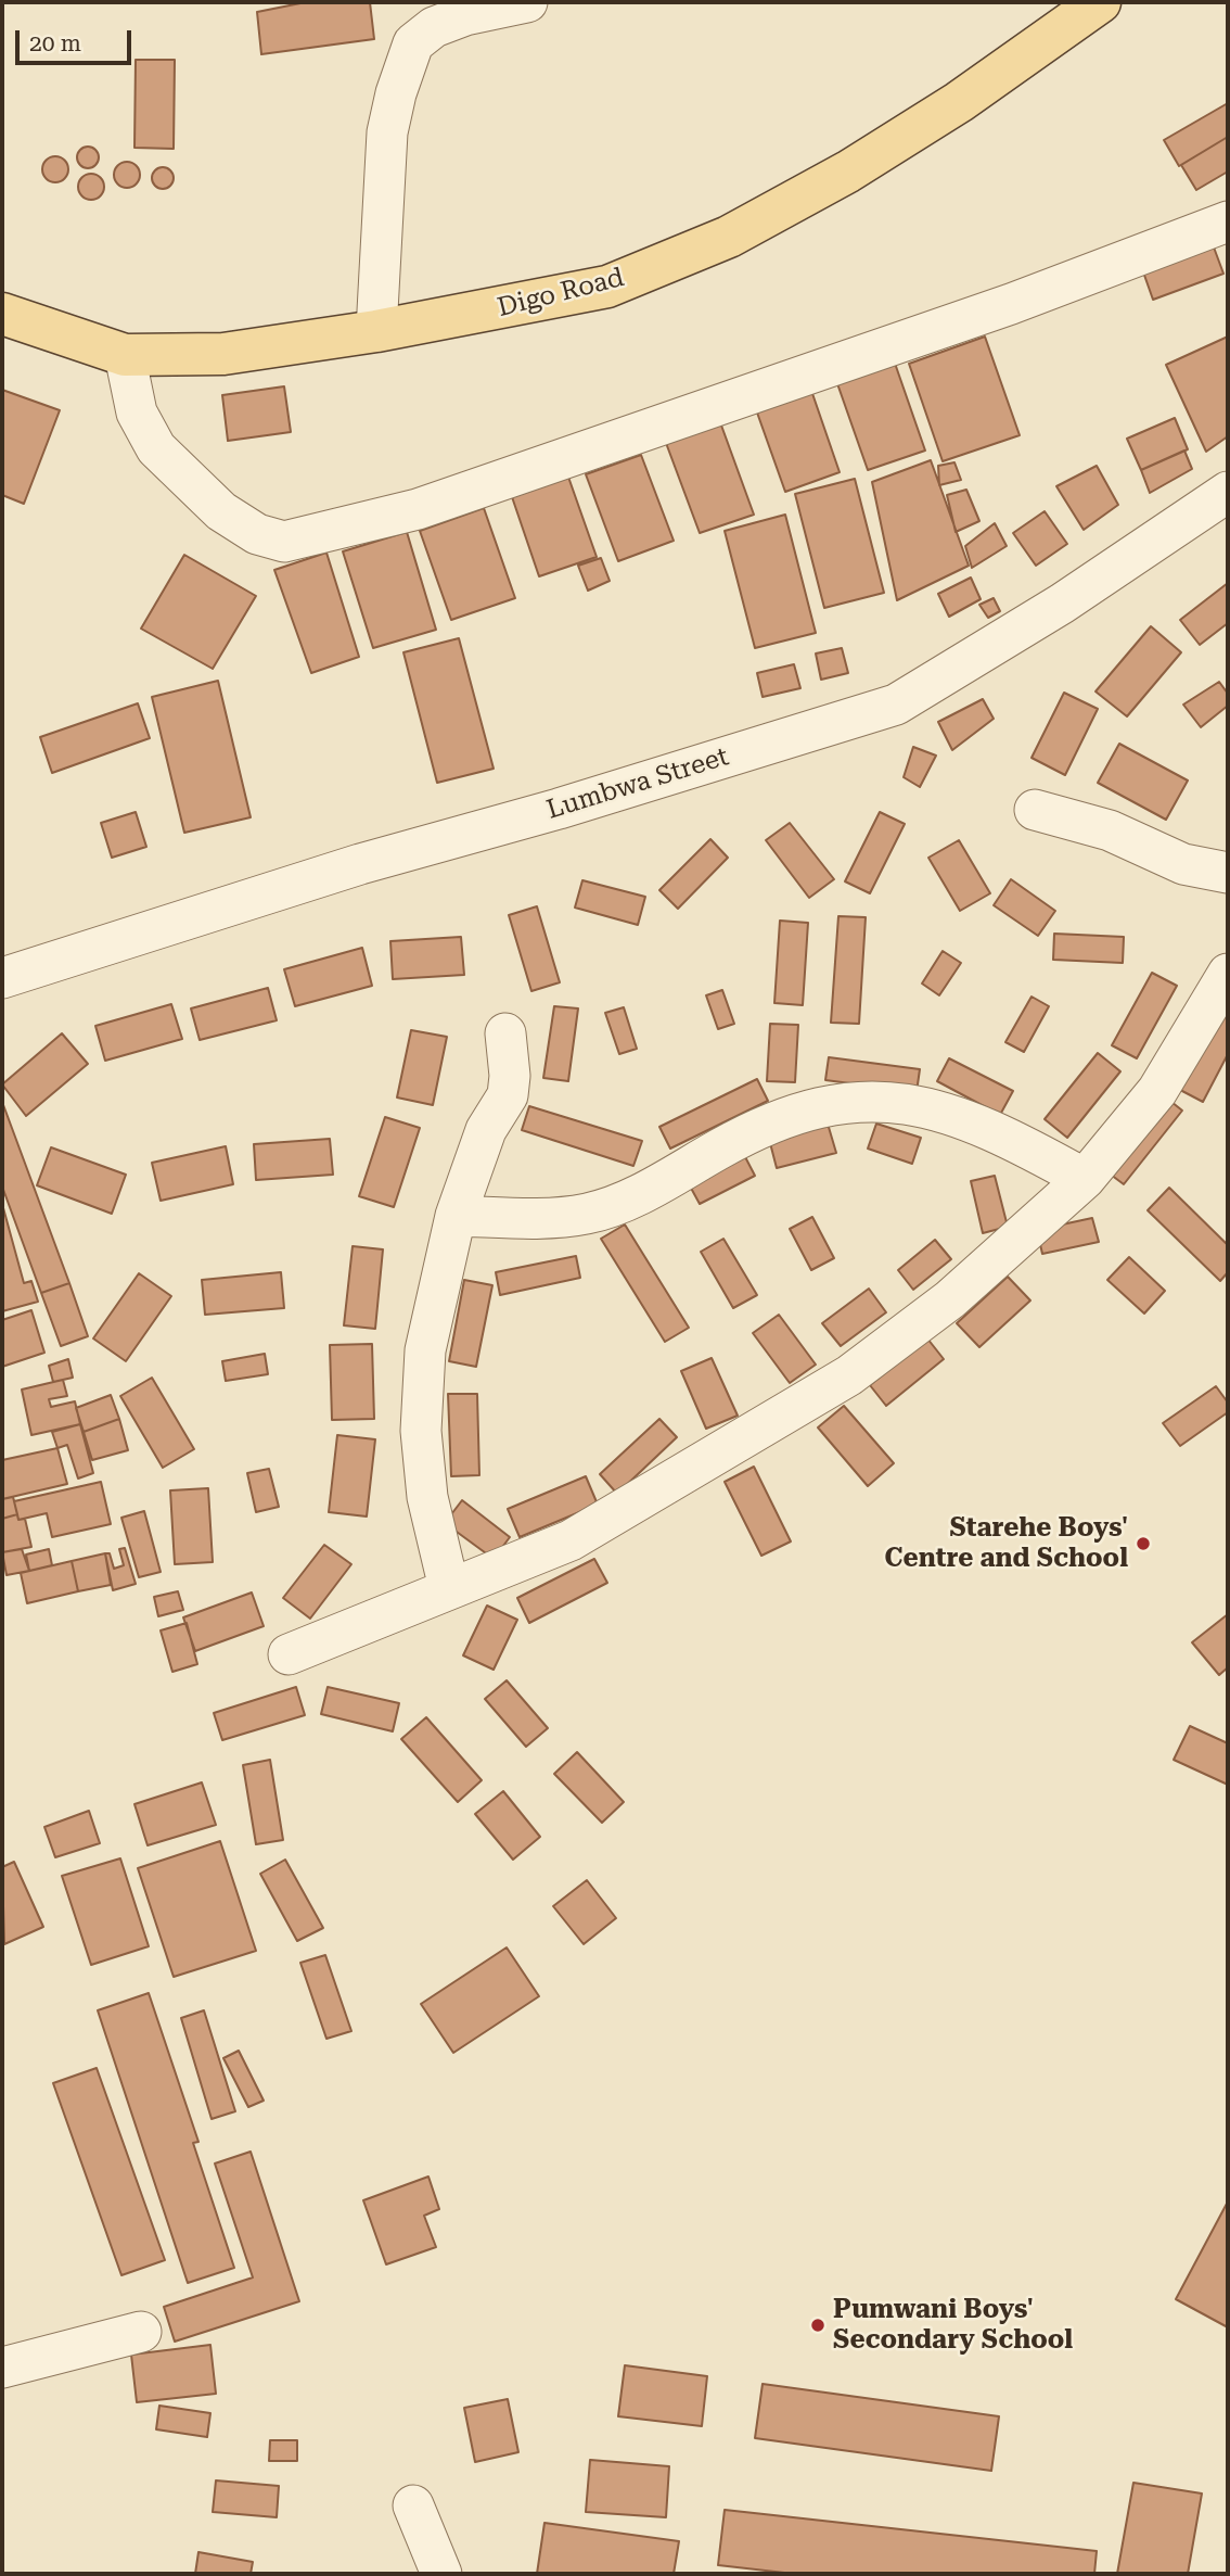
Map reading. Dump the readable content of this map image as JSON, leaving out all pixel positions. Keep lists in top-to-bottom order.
{
  "streets": {
    "main road": ["Digo Road"],
    "street": ["Lumbwa Street"]
  },
  "places": ["Starehe Boys' Centre and School", "Pumwani Boys' Secondary School"],
  "scale_bar": "20 m"
}
